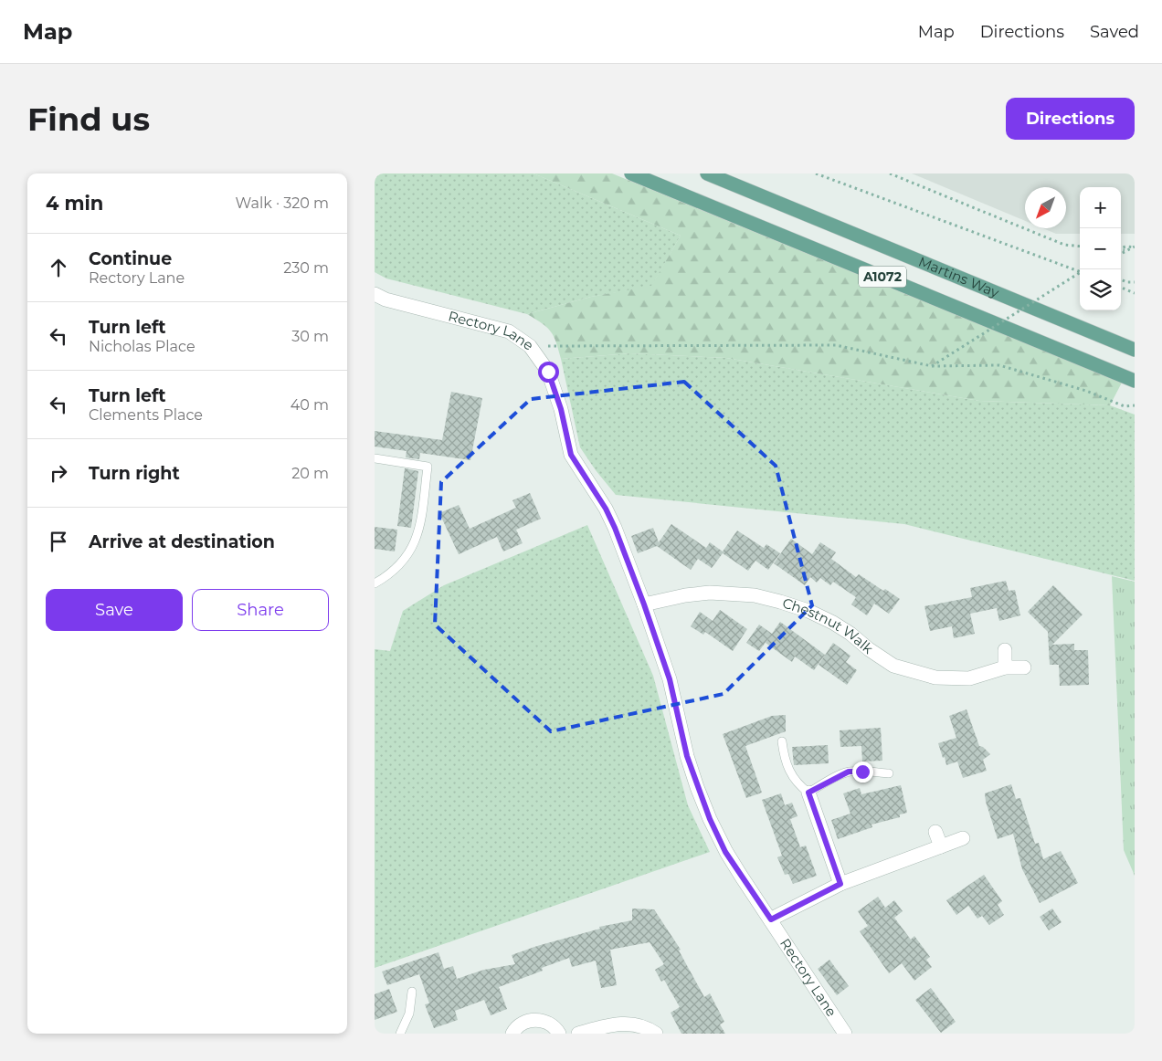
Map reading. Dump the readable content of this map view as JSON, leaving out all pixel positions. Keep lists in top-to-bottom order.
{
  "streets": {
    "main road": ["A1072", "Martins Way"],
    "street": ["Rectory Lane", "Chestnut Walk"]
  },
  "crossings": [
    ["Rectory Lane", "Chestnut Walk"]
  ],
  "north": "bottom left",
  "page": {
    "header": "Map",
    "nav": ["Map", "Directions", "Saved"],
    "buttons": [
      "Directions",
      ["Save", "Share"]
    ],
    "title": "Find us",
    "heading": ["4 min", "Walk · 320 m"],
    "map_buttons": ["+", "−"],
    "list": [
      ["Continue", "Rectory Lane", "230 m"],
      ["Turn left", "Nicholas Place", "30 m"],
      ["Turn left", "Clements Place", "40 m"],
      ["Turn right", "20 m"],
      "Arrive at destination"
    ]
  }
}
